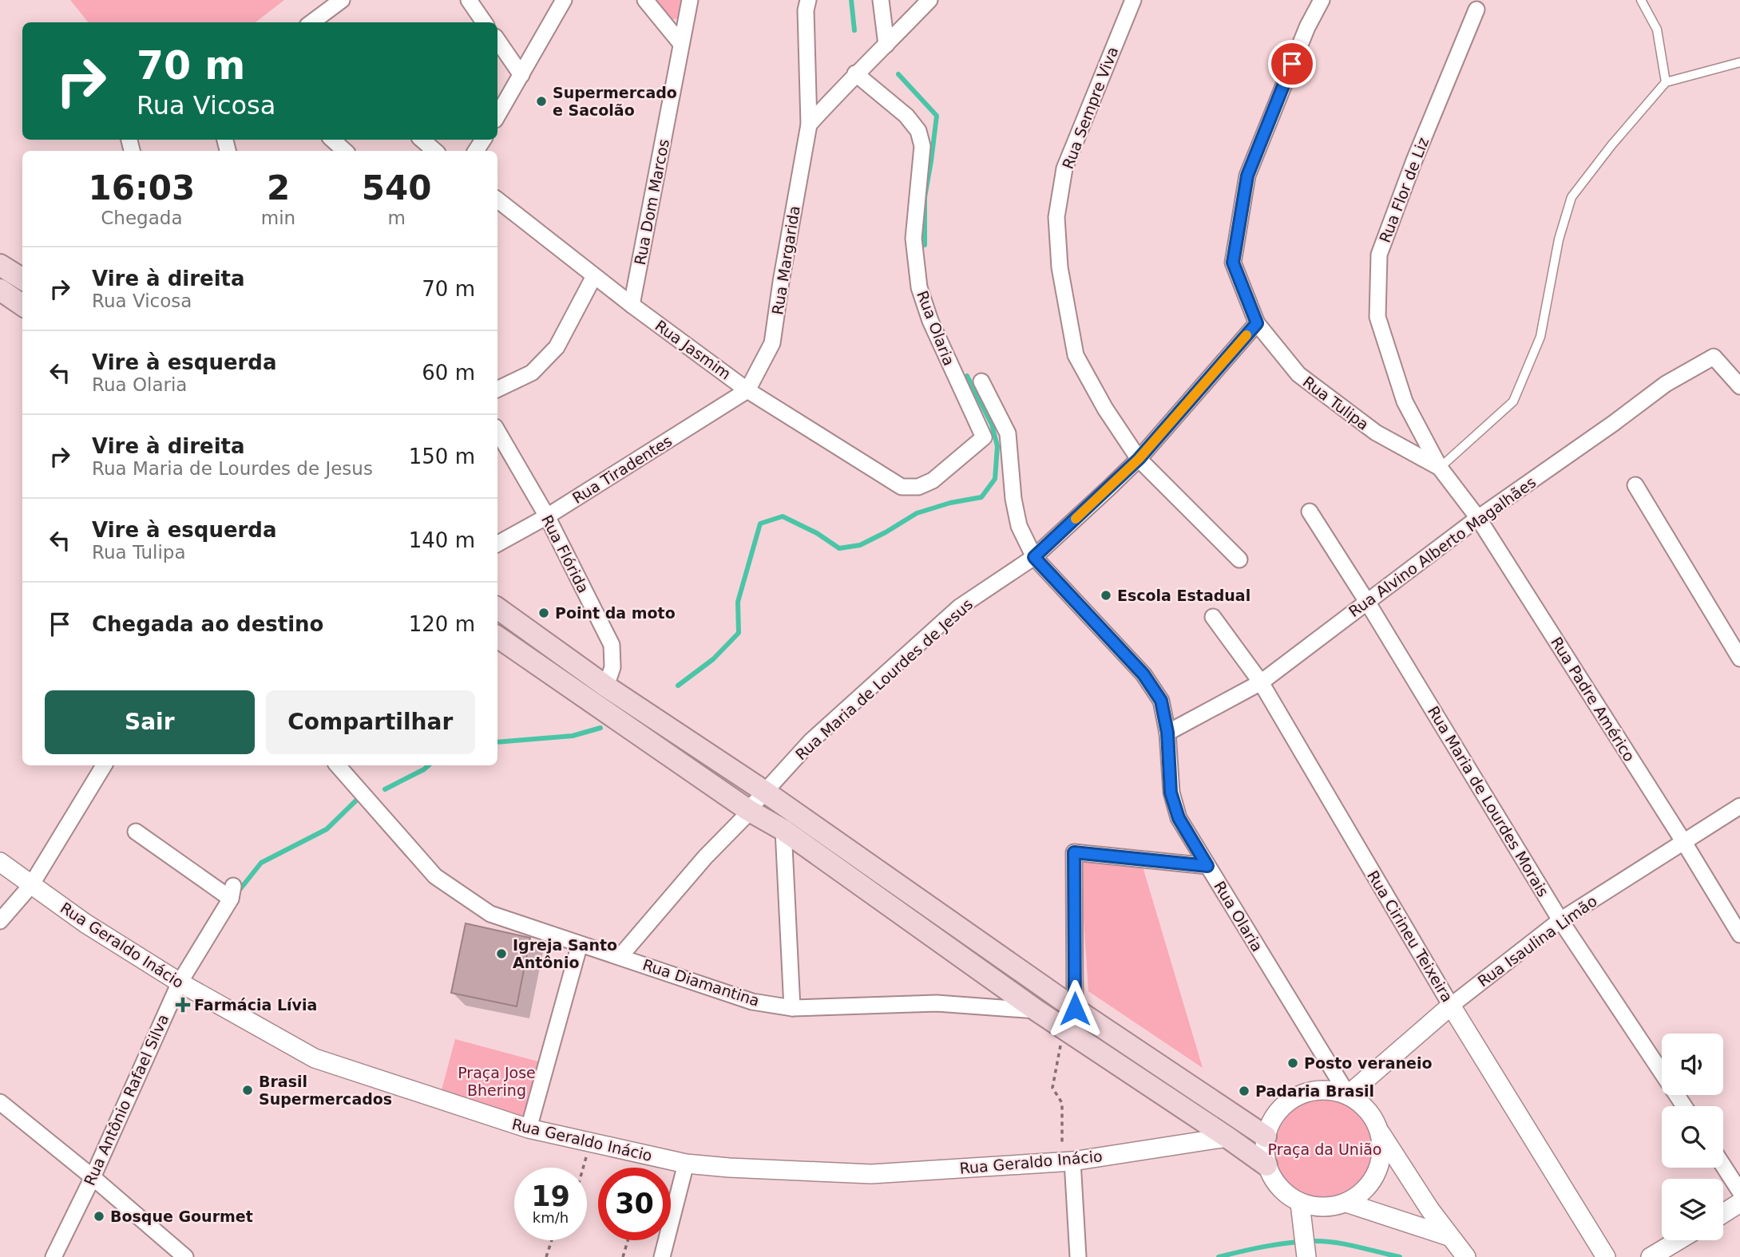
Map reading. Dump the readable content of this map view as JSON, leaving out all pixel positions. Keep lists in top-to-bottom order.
{
  "streets": {
    "street": [
      "Rua Sempre Viva",
      "Rua Flor de Liz",
      "Rua Dom Marcos",
      "Rua Margarida",
      "Rua Olaria",
      "Rua Jasmim",
      "Rua Tulipa",
      "Rua Tiradentes",
      "Rua Alvino Alberto Magalhães",
      "Rua Flórida",
      "Rua Maria de Lourdes de Jesus",
      "Rua Padre Américo",
      "Rua Maria de Lourdes Morais",
      "Rua Cirineu Teixeira",
      "Rua Isaulina Limão",
      "Rua Geraldo Inácio",
      "Rua Diamantina",
      "Rua Antônio Rafael Silva"
    ]
  },
  "crossings": [
    ["Rua Sempre Viva", "Rua Maria de Lourdes de Jesus"],
    ["Rua Flor de Liz", "Rua Tulipa"],
    ["Rua Flor de Liz", "Rua Padre Américo"],
    ["Rua Dom Marcos", "Rua Jasmim"],
    ["Rua Margarida", "Rua Jasmim"],
    ["Rua Margarida", "Rua Tiradentes"],
    ["Rua Olaria", "Rua Jasmim"],
    ["Rua Olaria", "Rua Alvino Alberto Magalhães"],
    ["Rua Olaria", "Rua Maria de Lourdes de Jesus"],
    ["Rua Olaria", "Rua Isaulina Limão"],
    ["Rua Jasmim", "Rua Tiradentes"],
    ["Rua Tulipa", "Rua Maria de Lourdes de Jesus"],
    ["Rua Tulipa", "Rua Padre Américo"],
    ["Rua Tiradentes", "Rua Flórida"],
    ["Rua Alvino Alberto Magalhães", "Rua Padre Américo"],
    ["Rua Alvino Alberto Magalhães", "Rua Maria de Lourdes Morais"],
    ["Rua Alvino Alberto Magalhães", "Rua Cirineu Teixeira"],
    ["Rua Maria de Lourdes de Jesus", "Rua Diamantina"],
    ["Rua Padre Américo", "Rua Isaulina Limão"],
    ["Rua Maria de Lourdes Morais", "Rua Isaulina Limão"],
    ["Rua Cirineu Teixeira", "Rua Isaulina Limão"],
    ["Rua Geraldo Inácio", "Rua Antônio Rafael Silva"]
  ],
  "parks": ["Praça Jose Bhering", "Praça da União"],
  "places": {
    "other": [
      "Supermercado e Sacolão",
      "Escola Estadual",
      "Point da moto",
      "Igreja Santo Antônio",
      "Posto veraneio",
      "Brasil Supermercados",
      "Padaria Brasil",
      "Bosque Gourmet"
    ],
    "health": ["Farmácia Lívia"]
  },
  "page": {
    "turn": ["70 m", "Rua Vicosa"],
    "eta": [
      "16:03",
      "Chegada",
      "2",
      "min",
      "540",
      "m"
    ],
    "list": [
      {
        "name": "Vire à direita",
        "note": "Rua Vicosa",
        "value": "70 m"
      },
      {
        "name": "Vire à esquerda",
        "note": "Rua Olaria",
        "value": "60 m"
      },
      {
        "name": "Vire à direita",
        "note": "Rua Maria de Lourdes de Jesus",
        "value": "150 m"
      },
      {
        "name": "Vire à esquerda",
        "note": "Rua Tulipa",
        "value": "140 m"
      },
      {
        "name": "Chegada ao destino",
        "value": "120 m"
      }
    ],
    "buttons": ["Sair", "Compartilhar"],
    "speed": "19 km/h",
    "limit": "30"
  }
}
